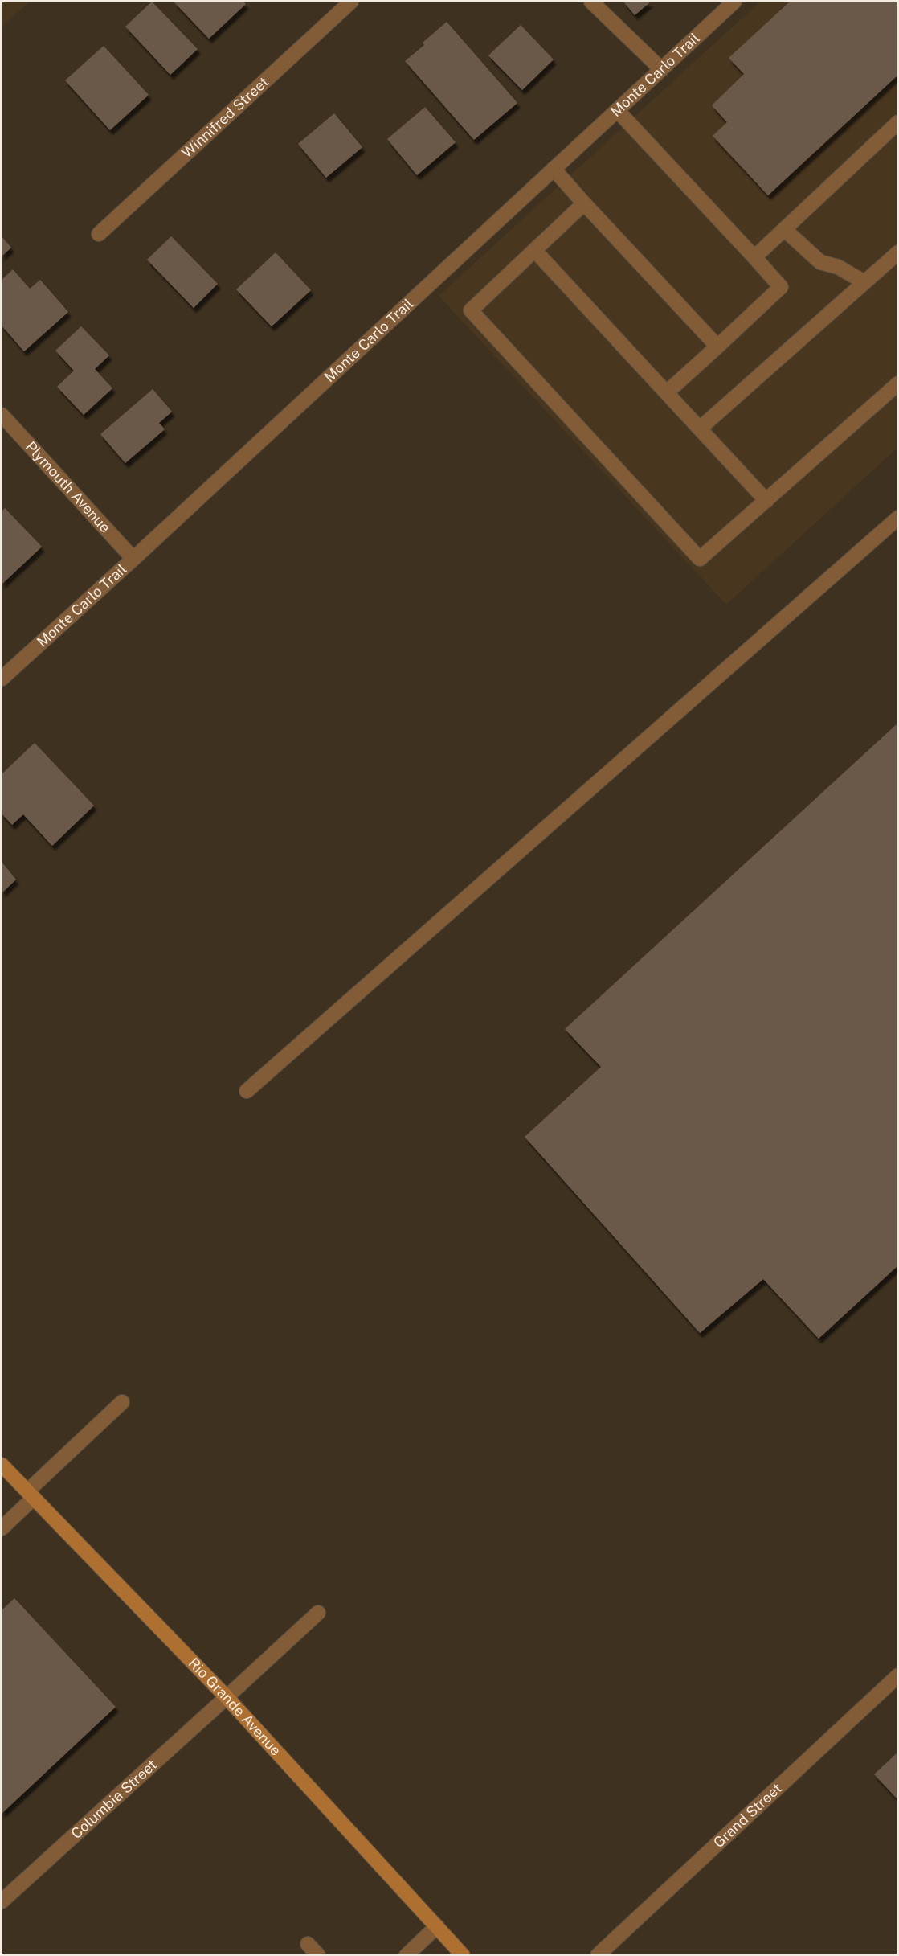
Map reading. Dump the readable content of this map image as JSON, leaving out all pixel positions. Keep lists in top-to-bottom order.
{
  "streets": {
    "street": [
      "Monte Carlo Trail",
      "Winnifred Street",
      "Plymouth Avenue",
      "Rio Grande Avenue",
      "Columbia Street",
      "Grand Street"
    ]
  },
  "crossings": [
    ["Monte Carlo Trail", "Plymouth Avenue"],
    ["Rio Grande Avenue", "Columbia Street"]
  ]
}
